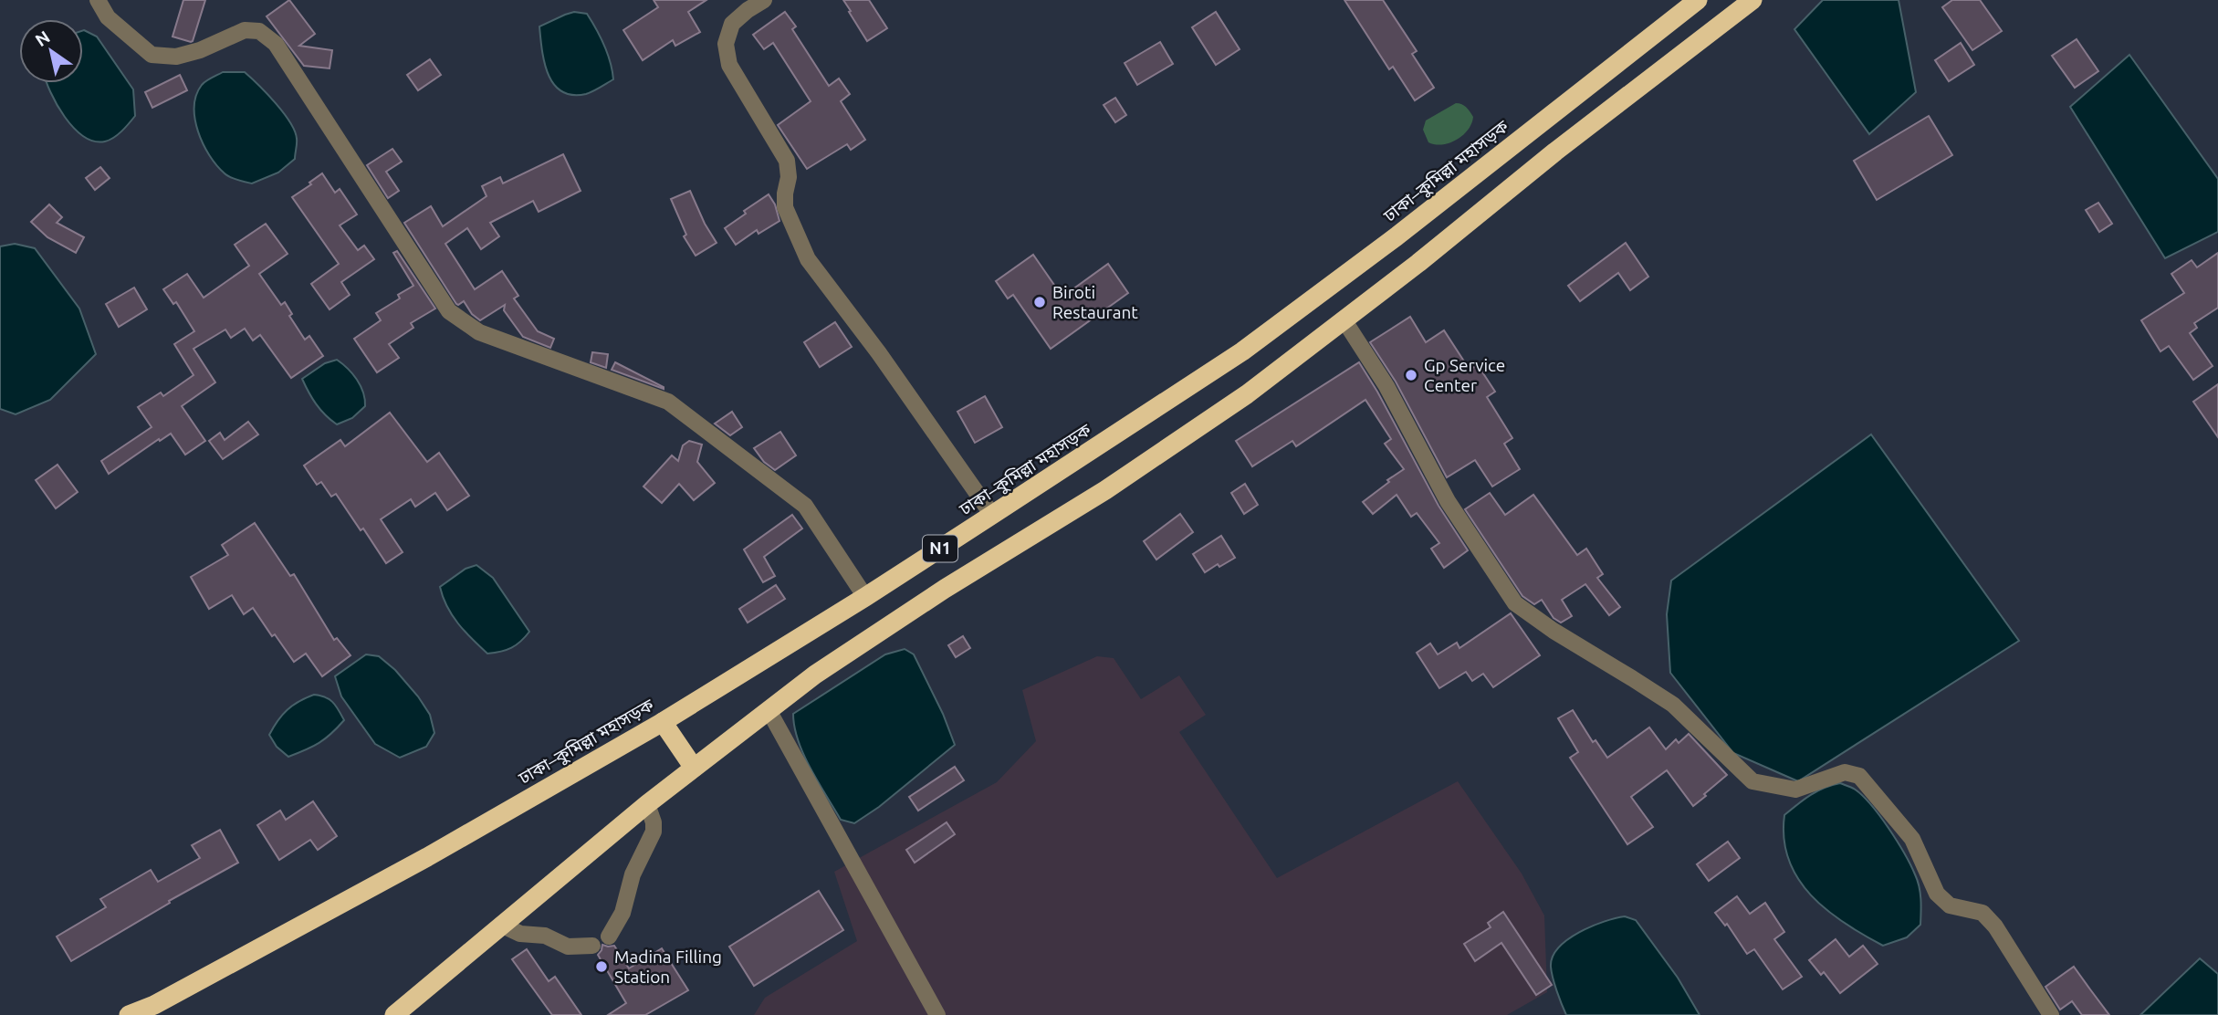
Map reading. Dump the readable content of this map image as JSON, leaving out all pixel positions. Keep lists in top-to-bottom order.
{
  "streets": {
    "highway": ["ঢাকা–কুমিল্লা মহাসড়ক", "N1"]
  },
  "places": ["Biroti Restaurant", "Gp Service Center", "Madina Filling Station"],
  "north": "top left"
}
